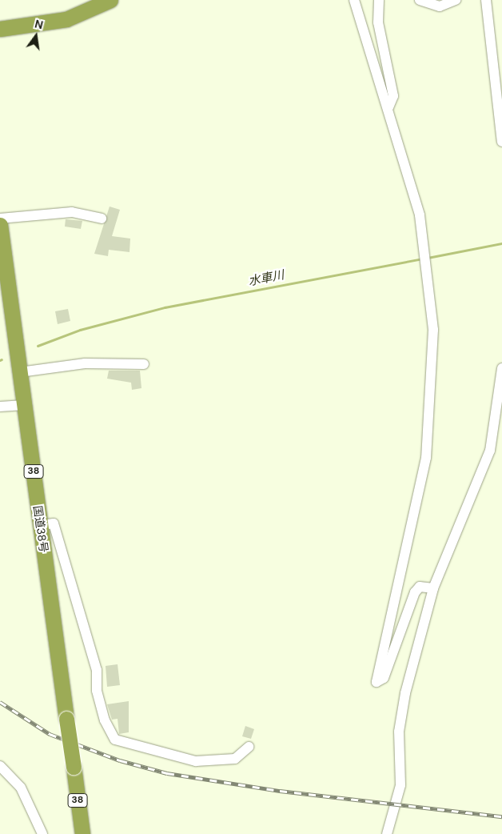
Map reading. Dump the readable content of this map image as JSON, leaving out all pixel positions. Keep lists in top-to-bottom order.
{
  "streets": {
    "highway": ["38", "国道38号"]
  },
  "water": ["水車川"],
  "north": "top"
}
